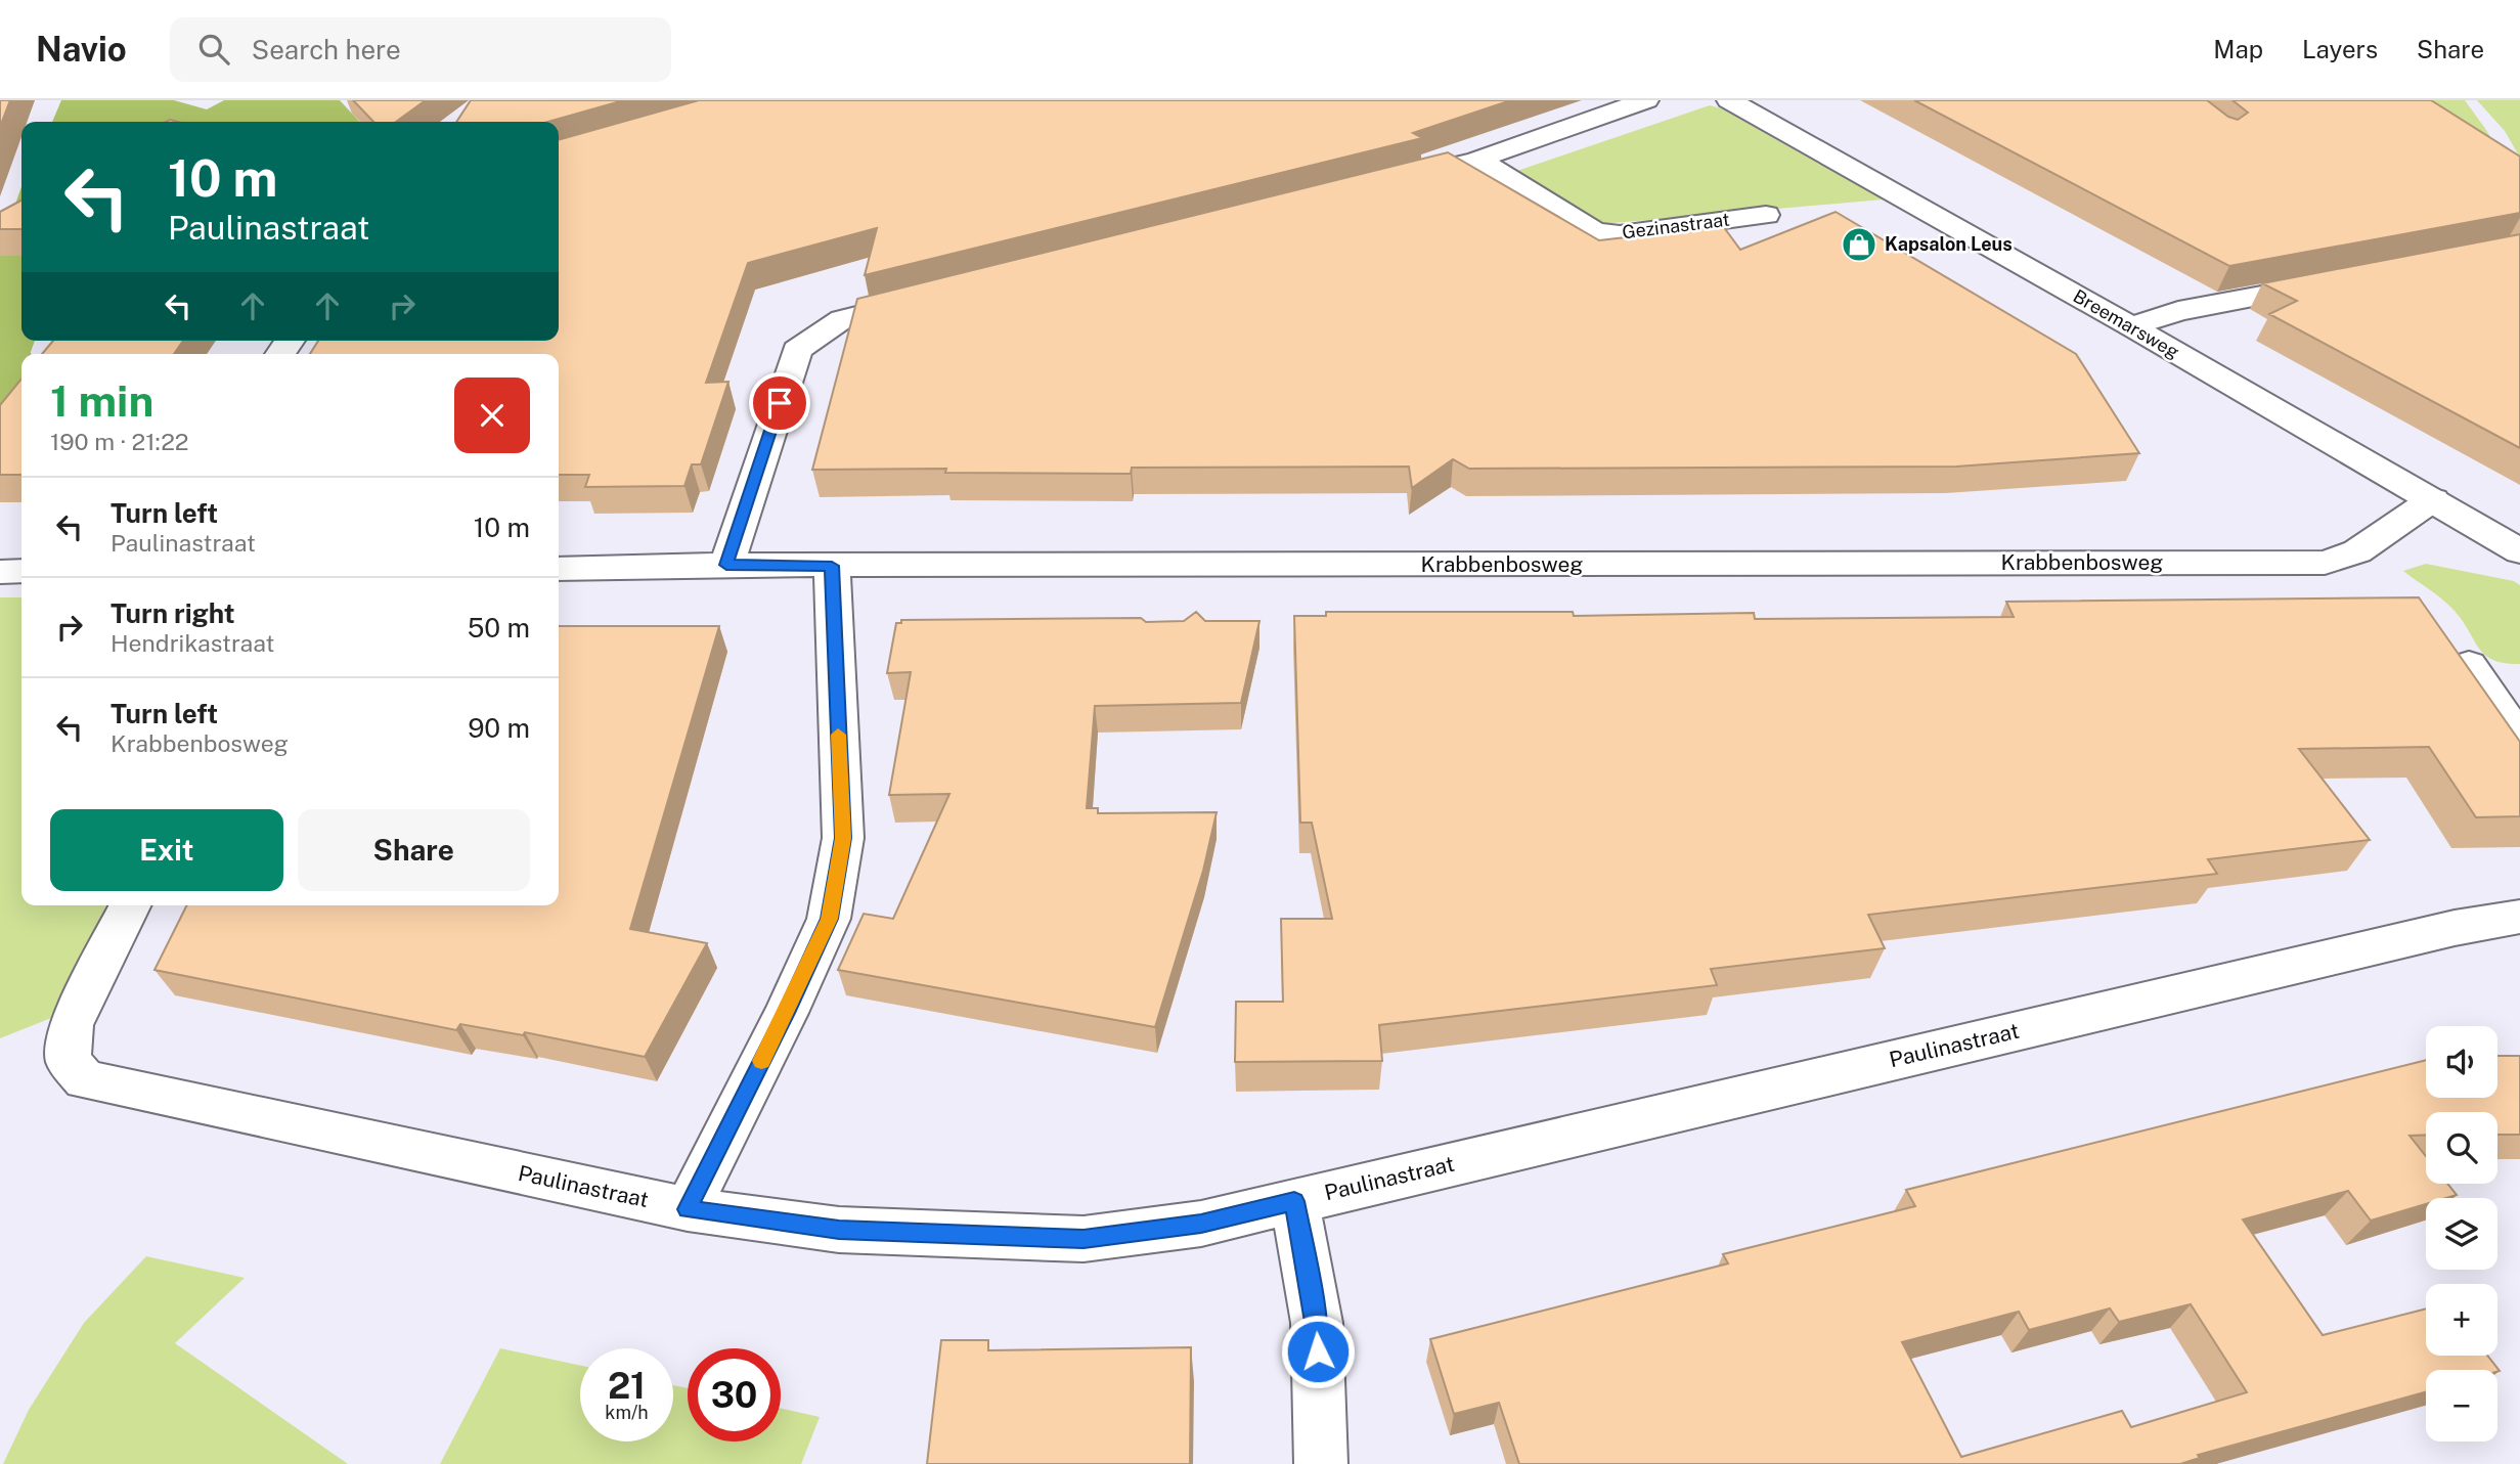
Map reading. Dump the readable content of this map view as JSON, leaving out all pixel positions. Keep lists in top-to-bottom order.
{
  "streets": {
    "street": [
      "Gezinastraat",
      "Breemarsweg",
      "Krabbenbosweg",
      "Paulinastraat"
    ]
  },
  "crossings": [
    ["Breemarsweg", "Krabbenbosweg"]
  ],
  "places": {
    "shop": ["Kapsalon Leus"]
  },
  "page": {
    "header": "Navio",
    "search": "Search here",
    "nav": ["Map", "Layers", "Share"],
    "turn": ["10 m", "Paulinastraat"],
    "heading": ["1 min", "190 m · 21:22"],
    "list": [
      {
        "name": "Turn left",
        "note": "Paulinastraat",
        "value": "10 m"
      },
      {
        "name": "Turn right",
        "note": "Hendrikastraat",
        "value": "50 m"
      },
      {
        "name": "Turn left",
        "note": "Krabbenbosweg",
        "value": "90 m"
      }
    ],
    "buttons": ["Exit", "Share"],
    "map_buttons": ["+", "−"],
    "speed": "21 km/h",
    "limit": "30"
  }
}
